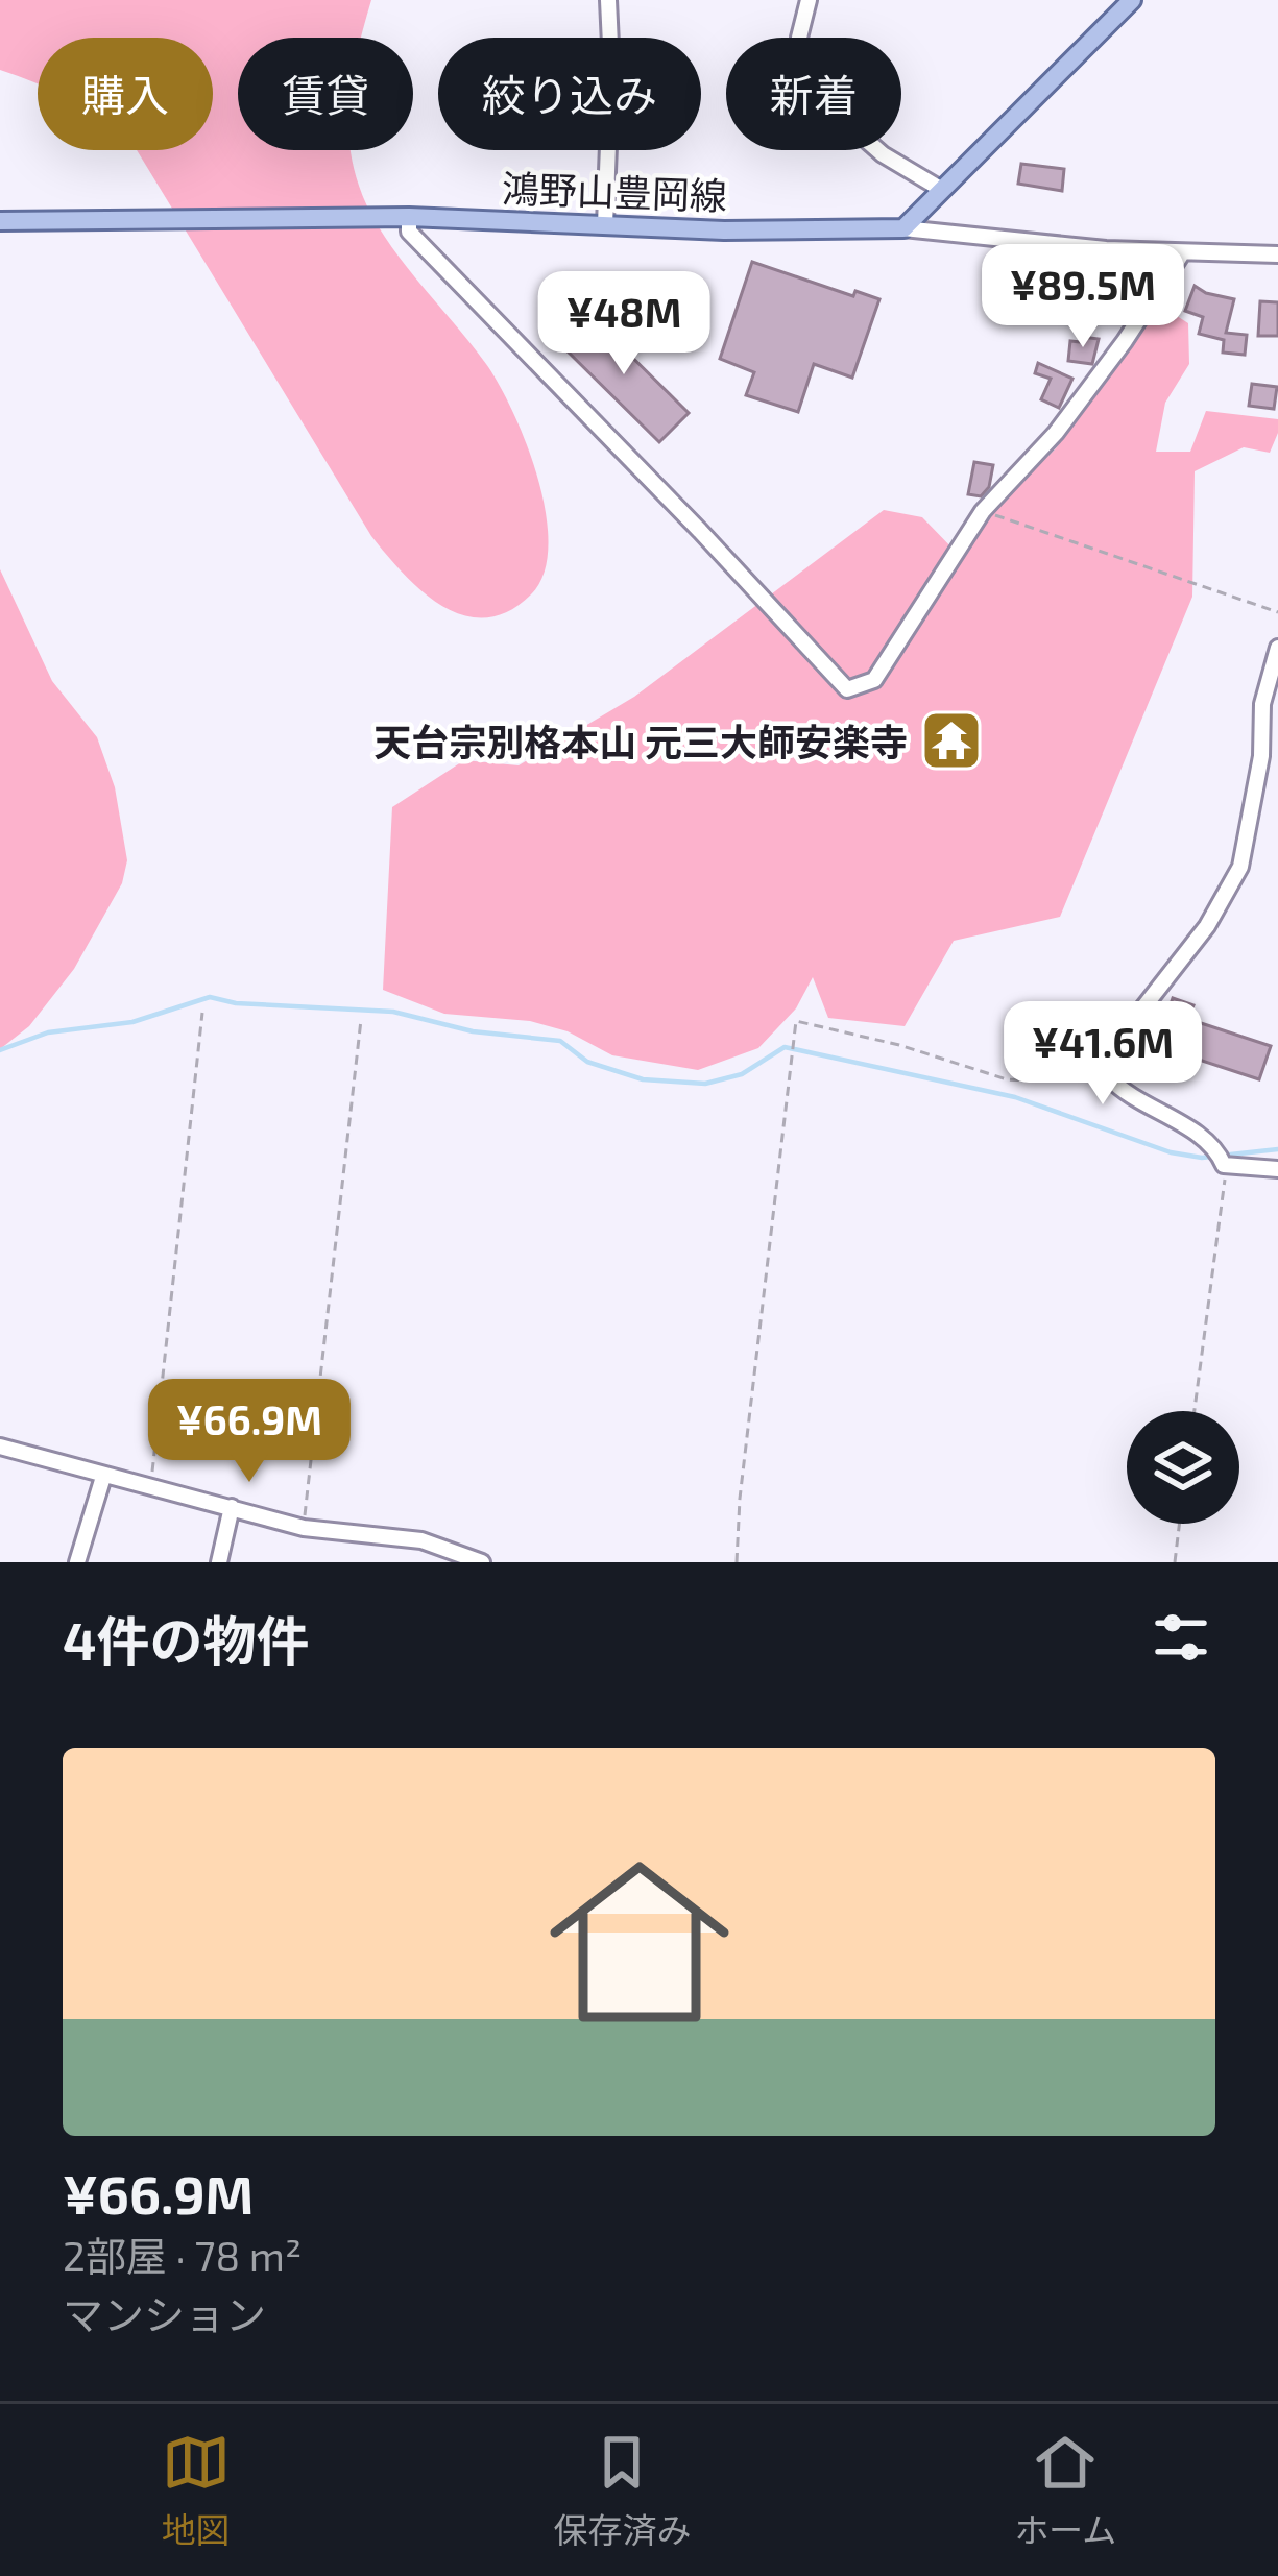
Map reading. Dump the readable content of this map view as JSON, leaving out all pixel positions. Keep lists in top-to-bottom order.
{
  "streets": {
    "main road": ["鴻野山豊岡線"]
  },
  "places": {
    "temple": ["天台宗別格本山 元三大師安楽寺"]
  },
  "page": {
    "chip": [
      "購入",
      "賃貸",
      "絞り込み",
      "新着"
    ],
    "price": [
      "¥89.5M",
      "¥48M",
      "¥41.6M",
      "¥66.9M"
    ],
    "heading": "4件の物件",
    "list": [
      {
        "name": "¥66.9M",
        "note": "2部屋 · 78 m² · マンション"
      }
    ],
    "tabs": ["地図", "保存済み", "ホーム"]
  }
}
